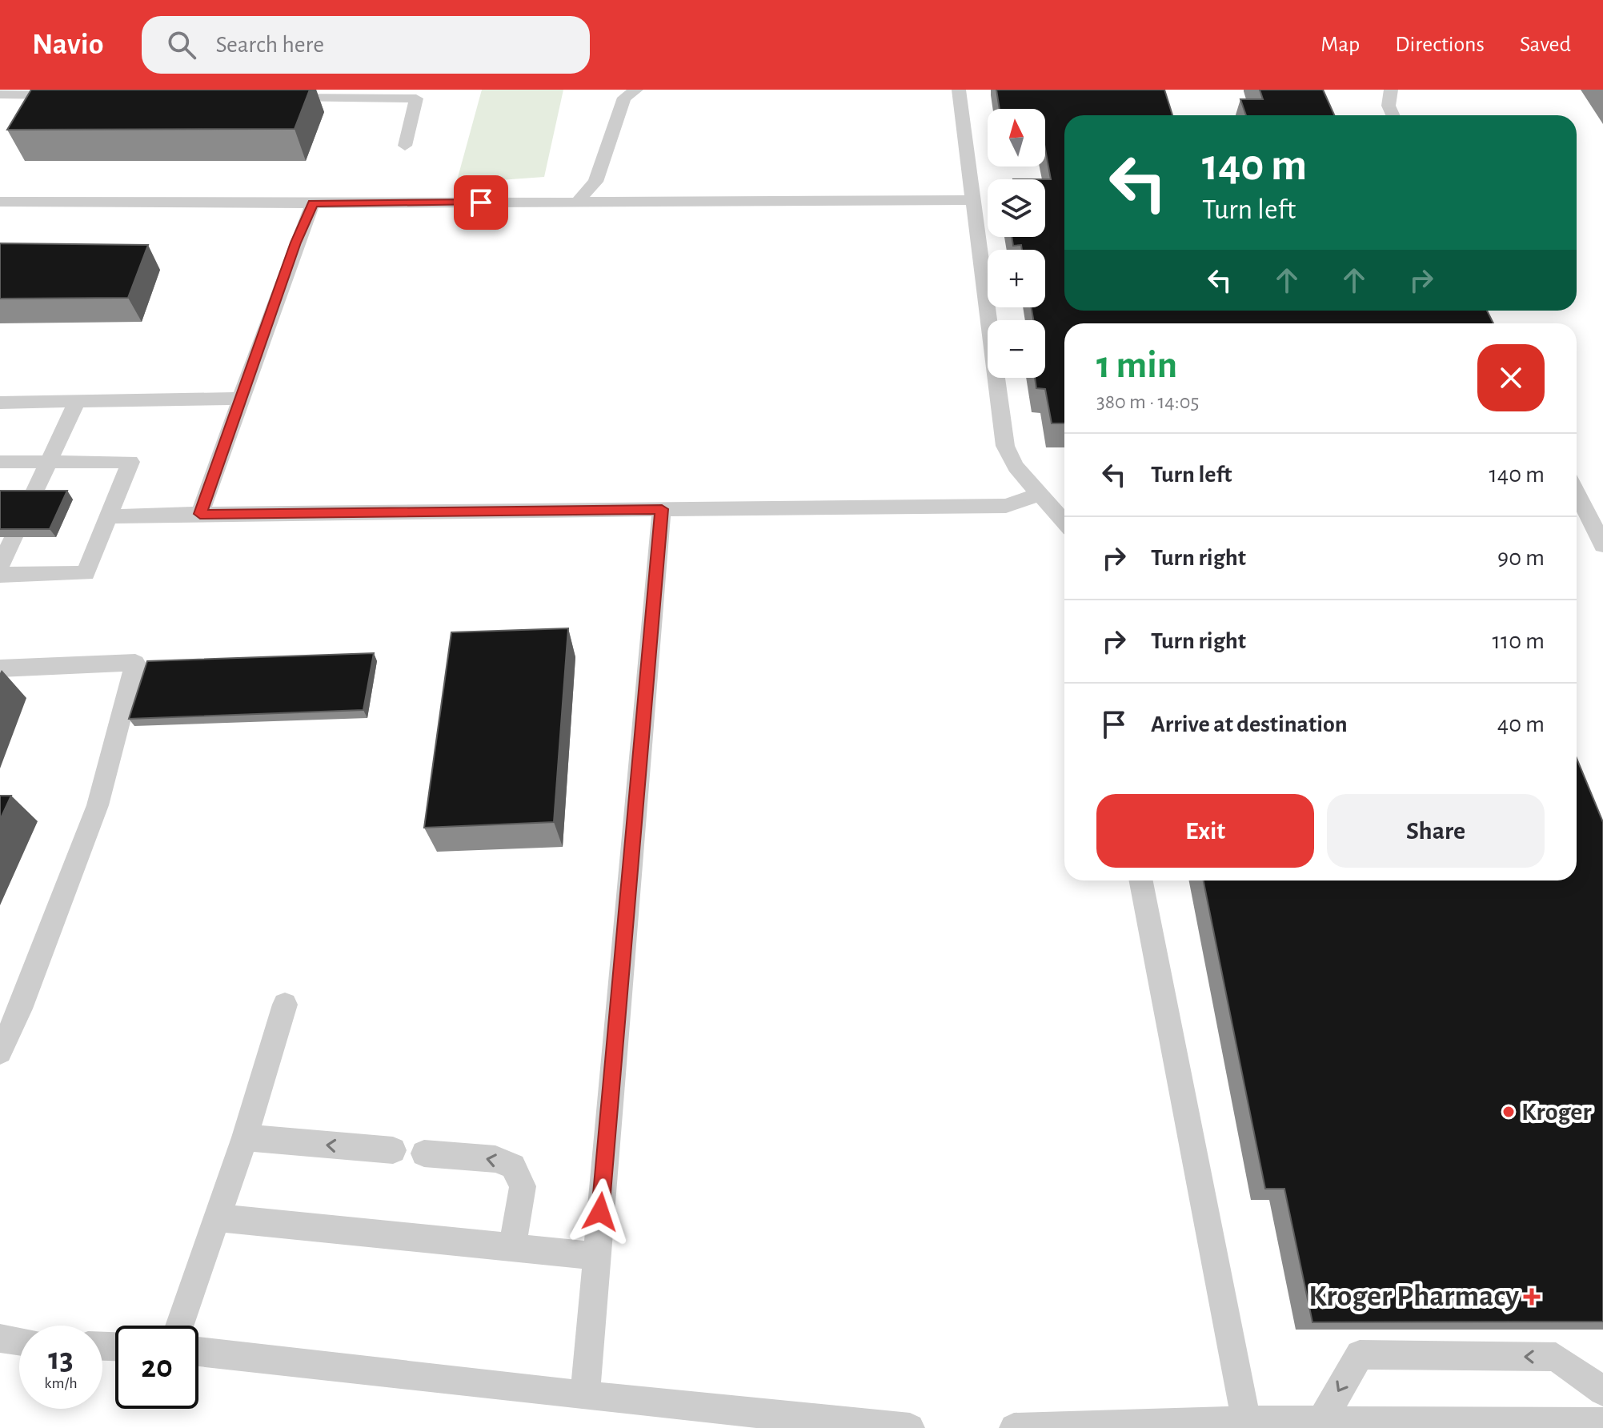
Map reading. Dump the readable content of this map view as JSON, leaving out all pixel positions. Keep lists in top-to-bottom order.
{
  "places": {
    "other": ["Kroger"],
    "health": ["Kroger Pharmacy"]
  },
  "north": "top",
  "page": {
    "header": "Navio",
    "search": "Search here",
    "nav": ["Map", "Directions", "Saved"],
    "map_buttons": ["+", "−"],
    "turn": ["140 m", "Turn left"],
    "heading": ["1 min", "380 m · 14:05"],
    "list": [
      {
        "name": "Turn left",
        "value": "140 m"
      },
      {
        "name": "Turn right",
        "value": "90 m"
      },
      {
        "name": "Turn right",
        "value": "110 m"
      },
      {
        "name": "Arrive at destination",
        "value": "40 m"
      }
    ],
    "buttons": ["Exit", "Share"],
    "speed": "13 km/h",
    "limit": "20"
  }
}
